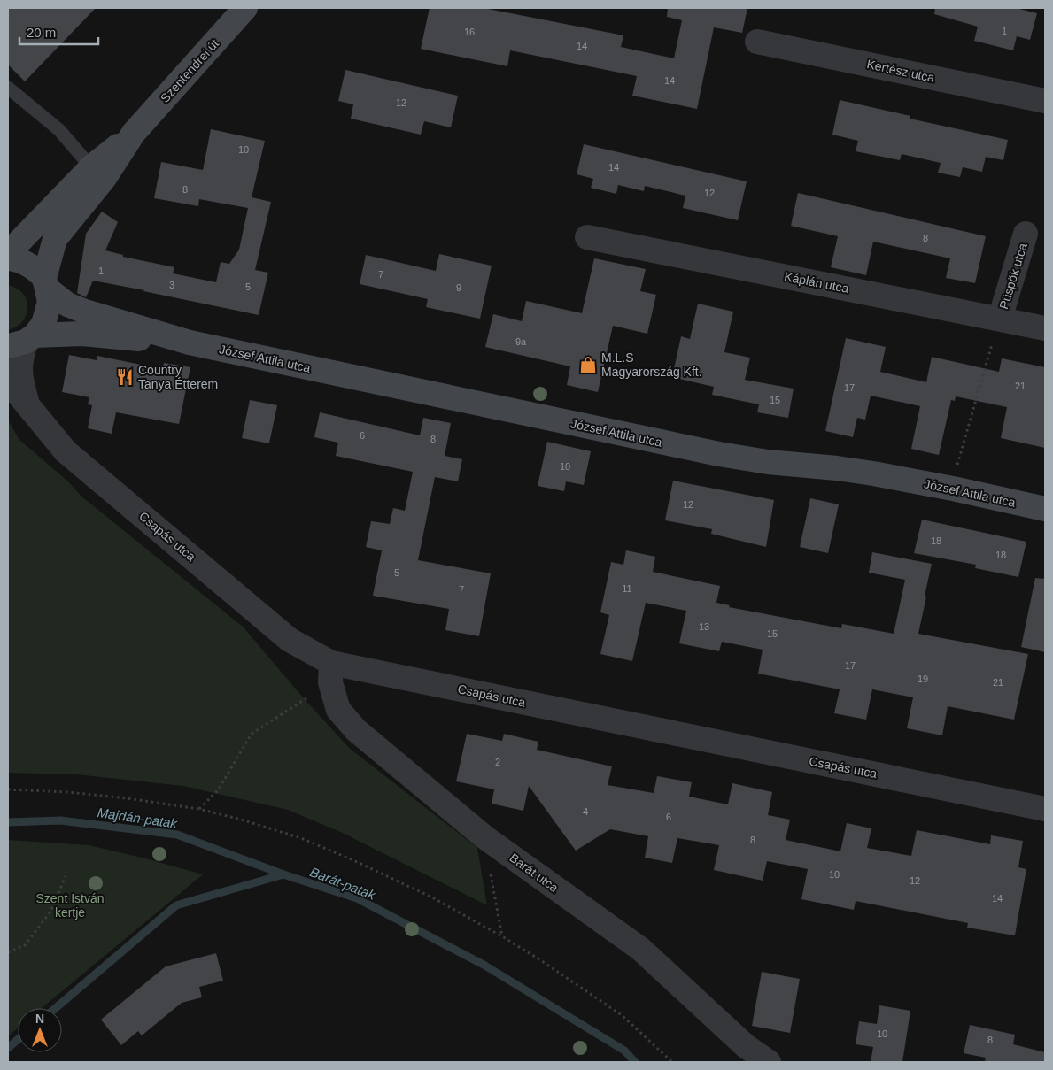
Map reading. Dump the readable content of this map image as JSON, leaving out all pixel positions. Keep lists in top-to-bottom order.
{
  "streets": {
    "main road": ["Szentendrei út", "József Attila utca"],
    "street": [
      "Kertész utca",
      "Püspök utca",
      "Káplán utca",
      "Csapás utca",
      "Barát utca"
    ]
  },
  "crossings": [
    ["Püspök utca", "Káplán utca"],
    ["Csapás utca", "Barát utca"]
  ],
  "water": ["Majdán-patak", "Barát-patak"],
  "parks": ["Szent István kertje"],
  "places": {
    "shop": ["M.L.S Magyarország Kft."],
    "restaurant": ["Country Tanya Étterem"]
  },
  "house_numbers": [
    "1",
    "16",
    "14",
    "14",
    "12",
    "10",
    "14",
    "8",
    "12",
    "8",
    "1",
    "7",
    "3",
    "5",
    "9",
    "9a",
    "21",
    "17",
    "15",
    "6",
    "8",
    "10",
    "12",
    "18",
    "18",
    "5",
    "11",
    "7",
    "13",
    "15",
    "17",
    "19",
    "21",
    "2",
    "4",
    "6",
    "8",
    "10",
    "12",
    "14",
    "10",
    "8"
  ],
  "scale_bar": "20 m",
  "north": "top"
}
